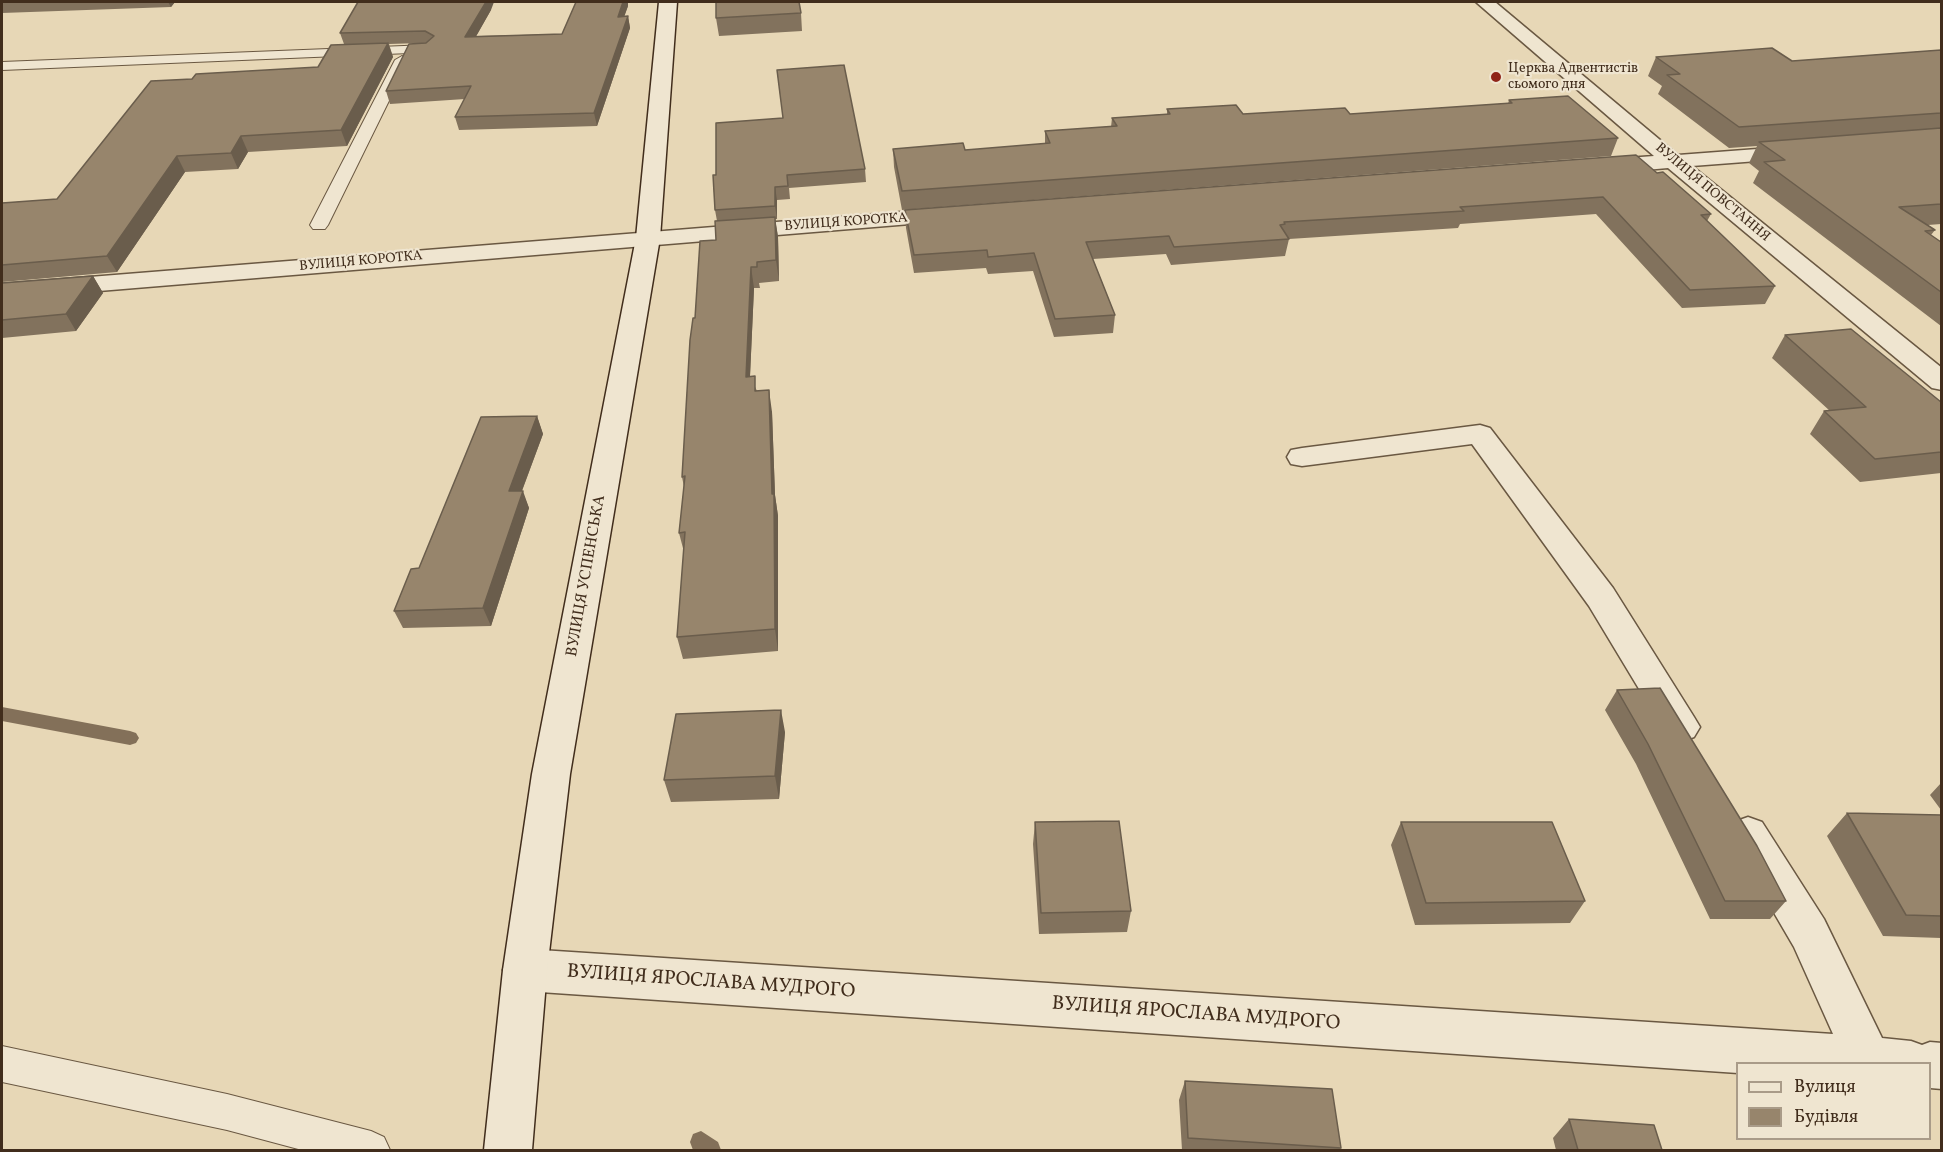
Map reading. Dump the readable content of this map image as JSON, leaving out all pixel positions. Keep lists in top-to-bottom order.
{
  "streets": {
    "street": [
      "ВУЛИЦЯ ПОВСТАННЯ",
      "ВУЛИЦЯ КОРОТКА",
      "ВУЛИЦЯ УСПЕНСЬКА",
      "ВУЛИЦЯ ЯРОСЛАВА МУДРОГО"
    ]
  },
  "crossings": [
    ["ВУЛИЦЯ КОРОТКА", "ВУЛИЦЯ УСПЕНСЬКА"],
    ["ВУЛИЦЯ УСПЕНСЬКА", "ВУЛИЦЯ ЯРОСЛАВА МУДРОГО"]
  ],
  "places": ["Церква Адвентистів сьомого дня"],
  "legend": ["Вулиця", "Будівля"]
}
